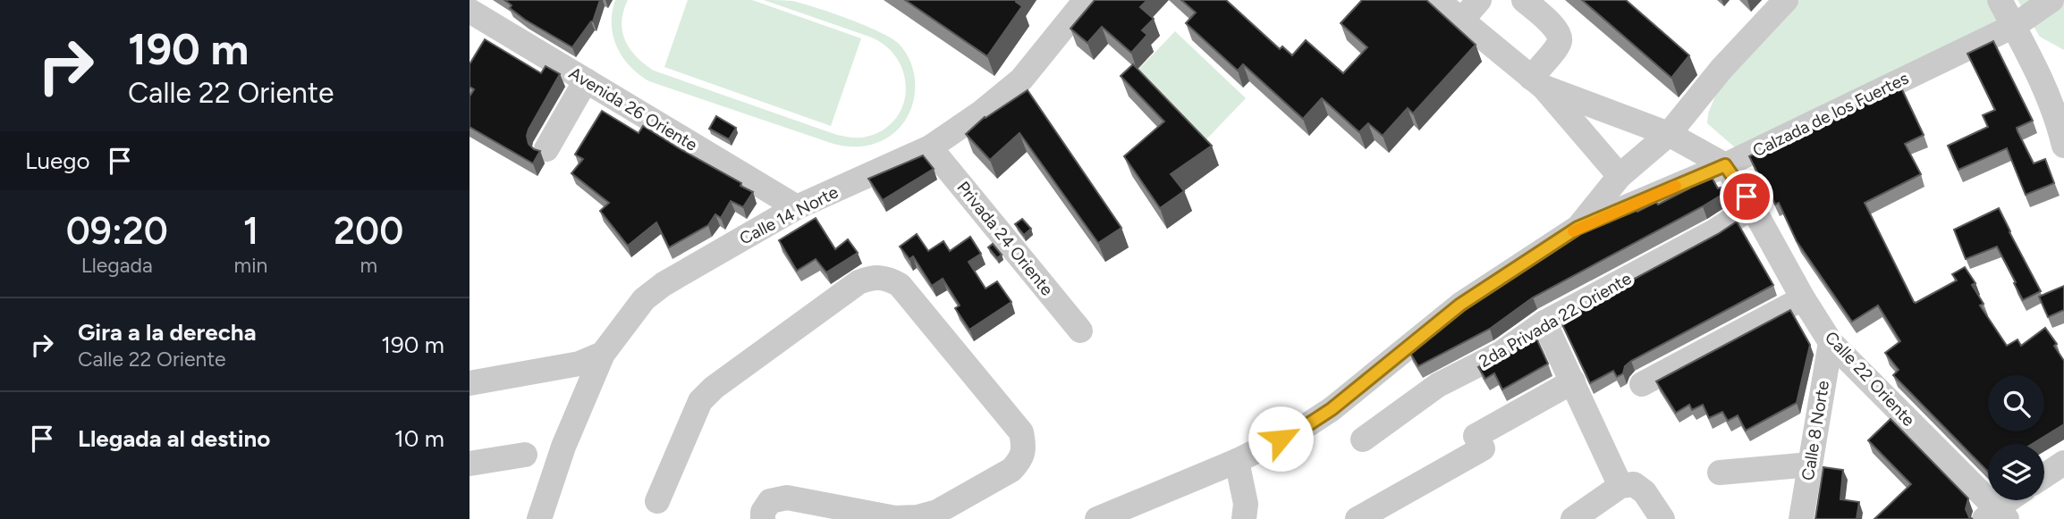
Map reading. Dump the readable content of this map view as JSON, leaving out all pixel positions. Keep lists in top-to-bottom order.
{
  "streets": {
    "street": [
      "Avenida 26 Oriente",
      "Calzada de los Fuertes",
      "Calle 14 Norte",
      "Privada 24 Oriente",
      "2da Privada 22 Oriente",
      "Calle 22 Oriente",
      "Calle 8 Norte"
    ]
  },
  "crossings": [
    ["Avenida 26 Oriente", "Calle 14 Norte"],
    ["Calzada de los Fuertes", "Calle 22 Oriente"],
    ["Calle 14 Norte", "Privada 24 Oriente"],
    ["2da Privada 22 Oriente", "Calle 22 Oriente"],
    ["Calle 22 Oriente", "Calle 8 Norte"]
  ],
  "page": {
    "turn": ["190 m", "Calle 22 Oriente"],
    "then": "Luego",
    "eta": [
      "09:20",
      "Llegada",
      "1",
      "min",
      "200",
      "m"
    ],
    "list": [
      {
        "name": "Gira a la derecha",
        "note": "Calle 22 Oriente",
        "value": "190 m"
      },
      {
        "name": "Llegada al destino",
        "value": "10 m"
      }
    ]
  }
}
